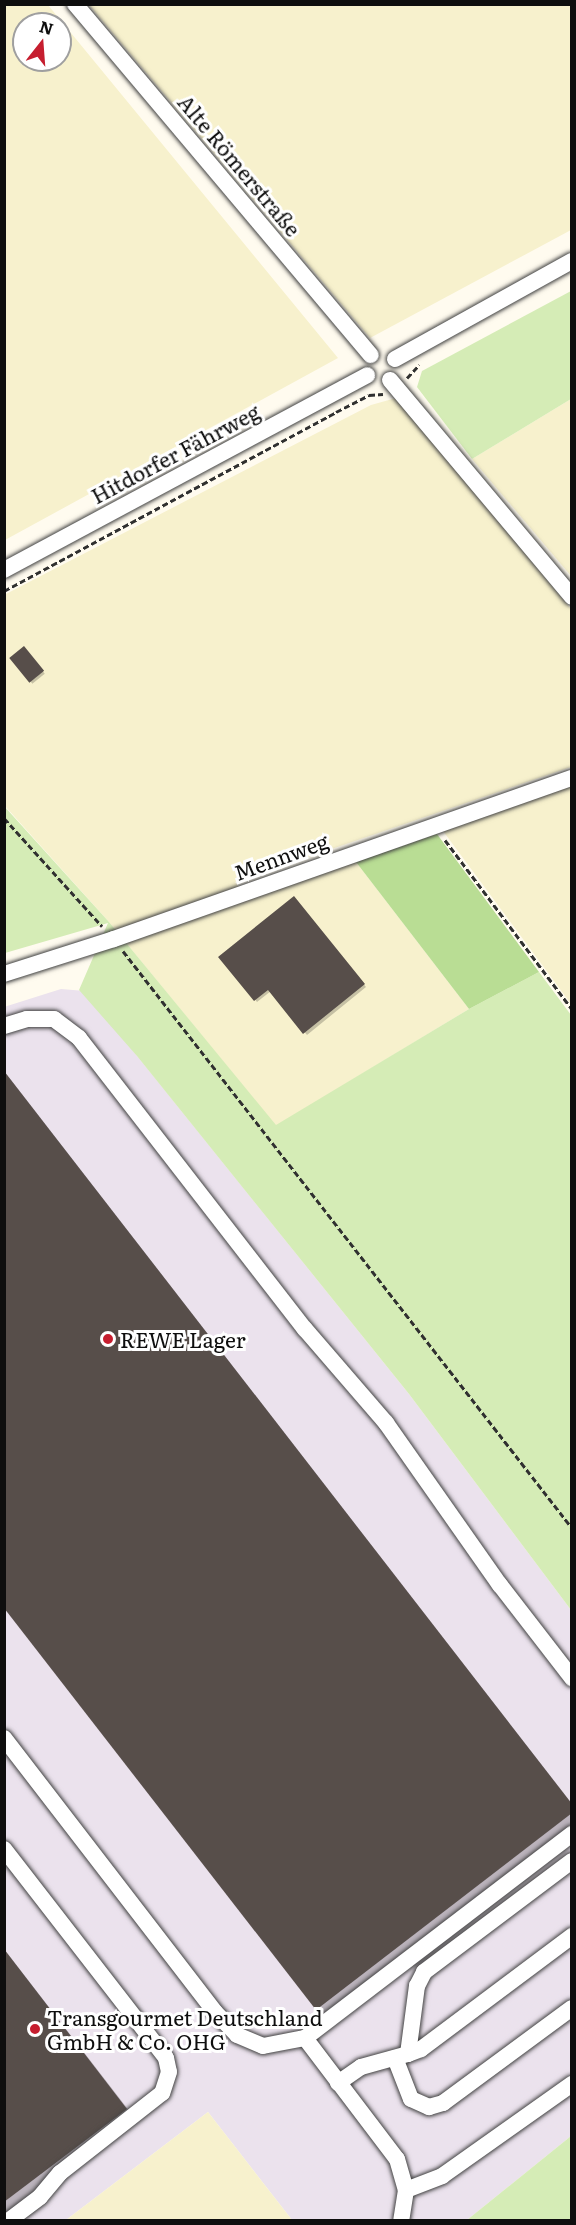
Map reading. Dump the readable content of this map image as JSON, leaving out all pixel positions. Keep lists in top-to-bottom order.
{
  "streets": {
    "street": ["Alte Römerstraße", "Hitdorfer Fährweg", "Mennweg"]
  },
  "crossings": [
    ["Alte Römerstraße", "Hitdorfer Fährweg"]
  ],
  "places": ["REWE Lager", "Transgourmet Deutschland GmbH & Co. OHG"],
  "north": "top"
}
